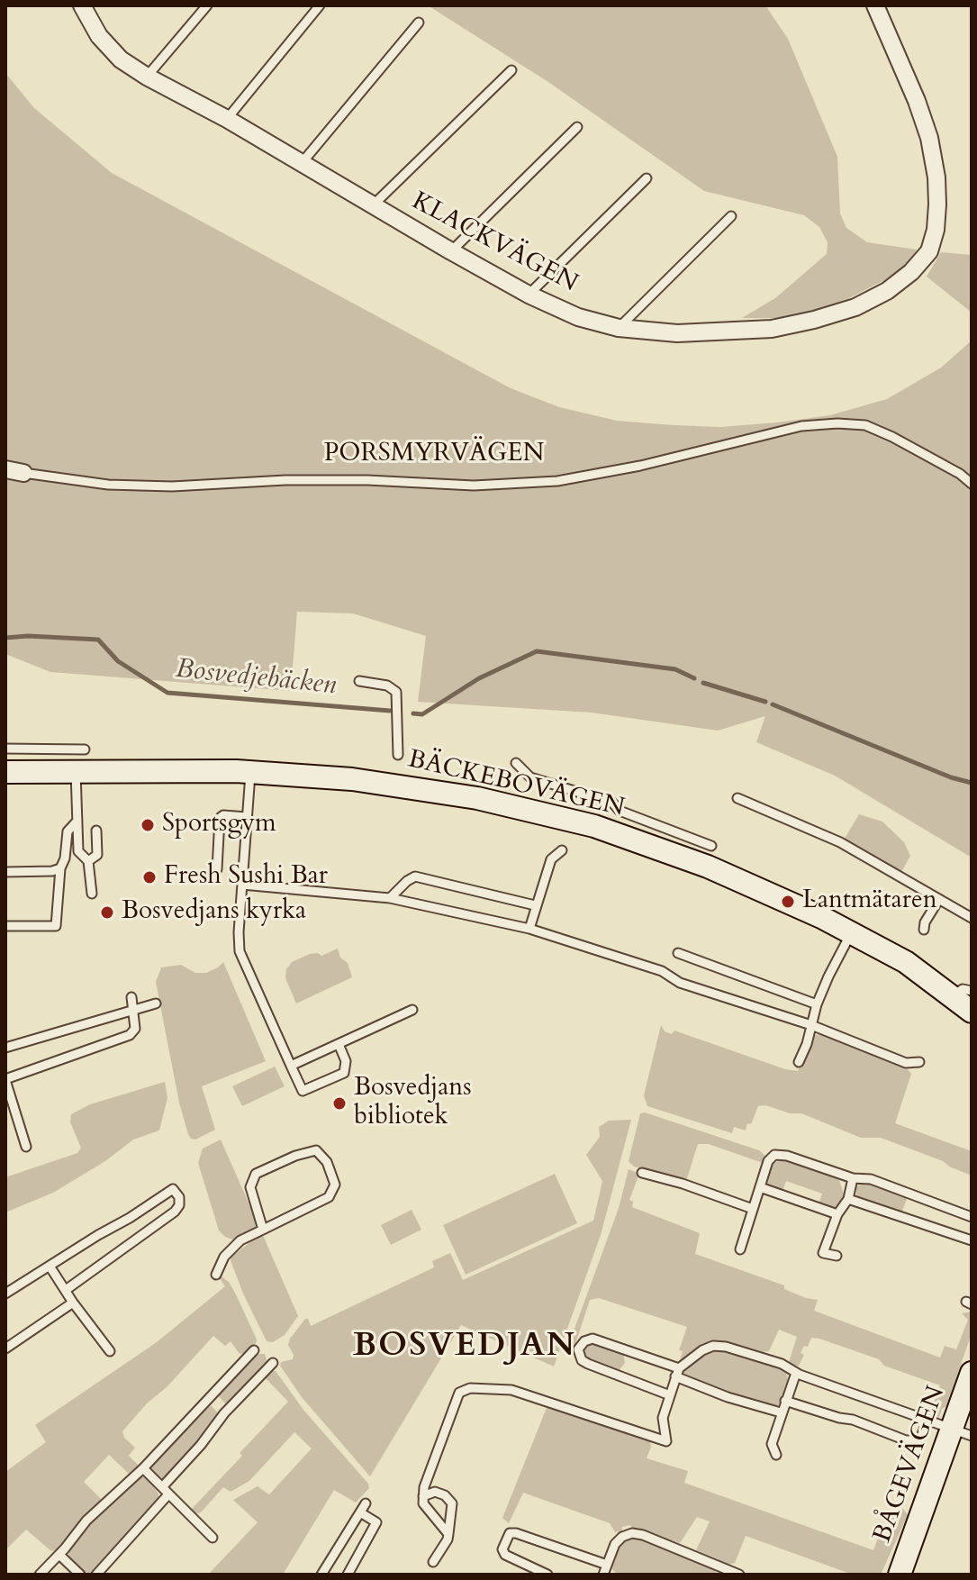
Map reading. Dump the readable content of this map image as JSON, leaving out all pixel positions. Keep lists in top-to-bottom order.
{
  "streets": {
    "street": [
      "KLACKVÄGEN",
      "PORSMYRVÄGEN",
      "BÄCKEBOVÄGEN",
      "BÅGEVÄGEN"
    ]
  },
  "districts": ["BOSVEDJAN"],
  "water": ["Bosvedjebäcken"],
  "places": [
    "Sportsgym",
    "Fresh Sushi Bar",
    "Lantmätaren",
    "Bosvedjans kyrka",
    "Bosvedjans bibliotek"
  ]
}
